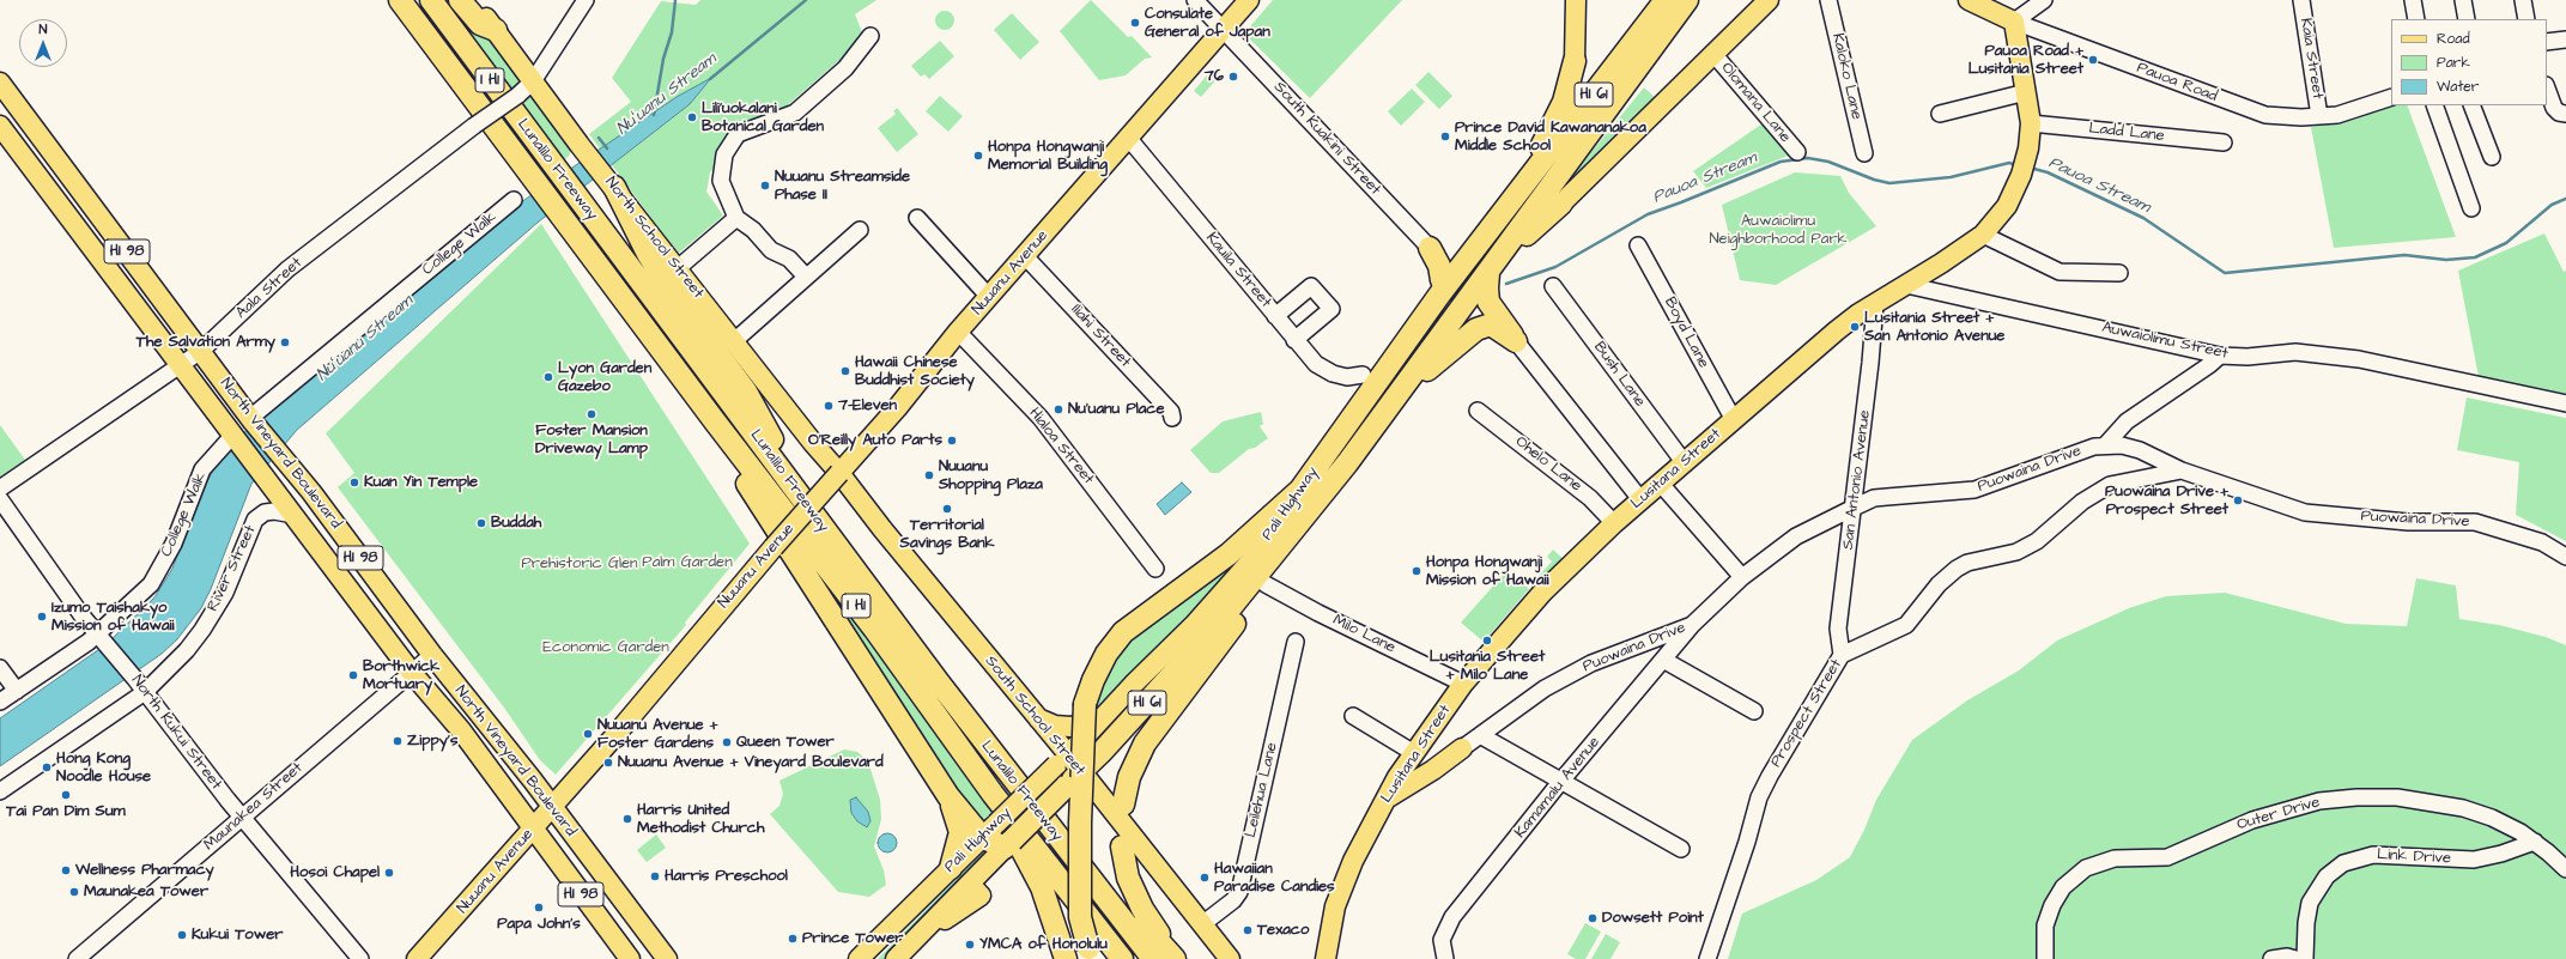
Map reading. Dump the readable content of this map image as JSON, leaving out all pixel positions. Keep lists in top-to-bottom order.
{
  "streets": {
    "highway": [
      "I H1",
      "HI 61",
      "Lunalilo Freeway",
      "Pali Highway"
    ],
    "main road": [
      "Pauoa Road",
      "North School Street",
      "HI 98",
      "Nuuanu Avenue",
      "North Vineyard Boulevard",
      "Lusitana Street",
      "South School Street"
    ],
    "street": [
      "Kaia Street",
      "Kaloko Lane",
      "Olomana Lane",
      "Ladd Lane",
      "South Kuakini Street",
      "College Walk",
      "Kauila Street",
      "Aala Street",
      "Boyd Lane",
      "Iliahi Street",
      "Auwaiolimu Street",
      "Bush Lane",
      "Hialoa Street",
      "Ohelo Lane",
      "Puowaina Drive",
      "San Antonio Avenue",
      "River Street",
      "Milo Lane",
      "Prospect Street",
      "North Kukui Street",
      "Kamamalu Avenue",
      "Leilehua Lane",
      "Maunakea Street",
      "Outer Drive",
      "Link Drive"
    ]
  },
  "crossings": [
    ["Kaia Street", "Pauoa Road"],
    ["Pauoa Road", "Lusitana Street"],
    ["Ladd Lane", "Lusitana Street"],
    ["South Kuakini Street", "Nuuanu Avenue"],
    ["North School Street", "Nuuanu Avenue"],
    ["North School Street", "Aala Street"],
    ["North School Street", "South School Street"],
    ["College Walk", "North Vineyard Boulevard"],
    ["College Walk", "North Kukui Street"],
    ["Kauila Street", "Nuuanu Avenue"],
    ["Nuuanu Avenue", "Iliahi Street"],
    ["Nuuanu Avenue", "Hialoa Street"],
    ["Nuuanu Avenue", "North Vineyard Boulevard"],
    ["Nuuanu Avenue", "South School Street"],
    ["Aala Street", "North Vineyard Boulevard"],
    ["Boyd Lane", "Lusitana Street"],
    ["Auwaiolimu Street", "Lusitana Street"],
    ["Bush Lane", "Lusitana Street"],
    ["North Vineyard Boulevard", "River Street"],
    ["North Vineyard Boulevard", "Maunakea Street"],
    ["Ohelo Lane", "Lusitana Street"],
    ["Lusitana Street", "San Antonio Avenue"],
    ["Lusitana Street", "Milo Lane"],
    ["Puowaina Drive", "San Antonio Avenue"],
    ["Puowaina Drive", "Prospect Street"],
    ["Puowaina Drive", "Kamamalu Avenue"],
    ["San Antonio Avenue", "Prospect Street"],
    ["Pali Highway", "South School Street"],
    ["River Street", "North Kukui Street"],
    ["South School Street", "Leilehua Lane"],
    ["North Kukui Street", "Maunakea Street"],
    ["Outer Drive", "Link Drive"]
  ],
  "water": ["Nuʻuanu Stream", "Pauoa Stream"],
  "parks": [
    "Auwaiolimu Neighborhood Park",
    "Palm Garden",
    "Prehistoric Glen",
    "Economic Garden"
  ],
  "places": [
    "Consulate General of Japan",
    "Pauoa Road + Lusitania Street",
    "76",
    "Lili'uokalani Botanical Garden",
    "Prince David Kawananakoa Middle School",
    "Honpa Hongwanji Memorial Building",
    "Nuuanu Streamside Phase II",
    "Lusitania Street + San Antonio Avenue",
    "The Salvation Army",
    "Hawaii Chinese Buddhist Society",
    "Lyon Garden Gazebo",
    "7-Eleven",
    "Nu'uanu Place",
    "Foster Mansion Driveway Lamp",
    "O'Reilly Auto Parts",
    "Nuuanu Shopping Plaza",
    "Kuan Yin Temple",
    "Puowaina Drive + Prospect Street",
    "Territorial Savings Bank",
    "Buddah",
    "Honpa Hongwanji Mission of Hawaii",
    "Izumo Taishakyo Mission of Hawaii",
    "Lusitania Street + Milo Lane",
    "Borthwick Mortuary",
    "Nuuanu Avenue + Foster Gardens",
    "Zippy's",
    "Queen Tower",
    "Nuuanu Avenue + Vineyard Boulevard",
    "Hong Kong Noodle House",
    "Tai Pan Dim Sum",
    "Harris United Methodist Church",
    "Wellness Pharmacy",
    "Hosoi Chapel",
    "Harris Preschool",
    "Hawaiian Paradise Candies",
    "Maunakea Tower",
    "Papa John's",
    "Dowsett Point",
    "Texaco",
    "Kukui Tower",
    "Prince Tower",
    "YMCA of Honolulu"
  ],
  "legend": ["Road", "Park", "Water"],
  "north": "top"
}
